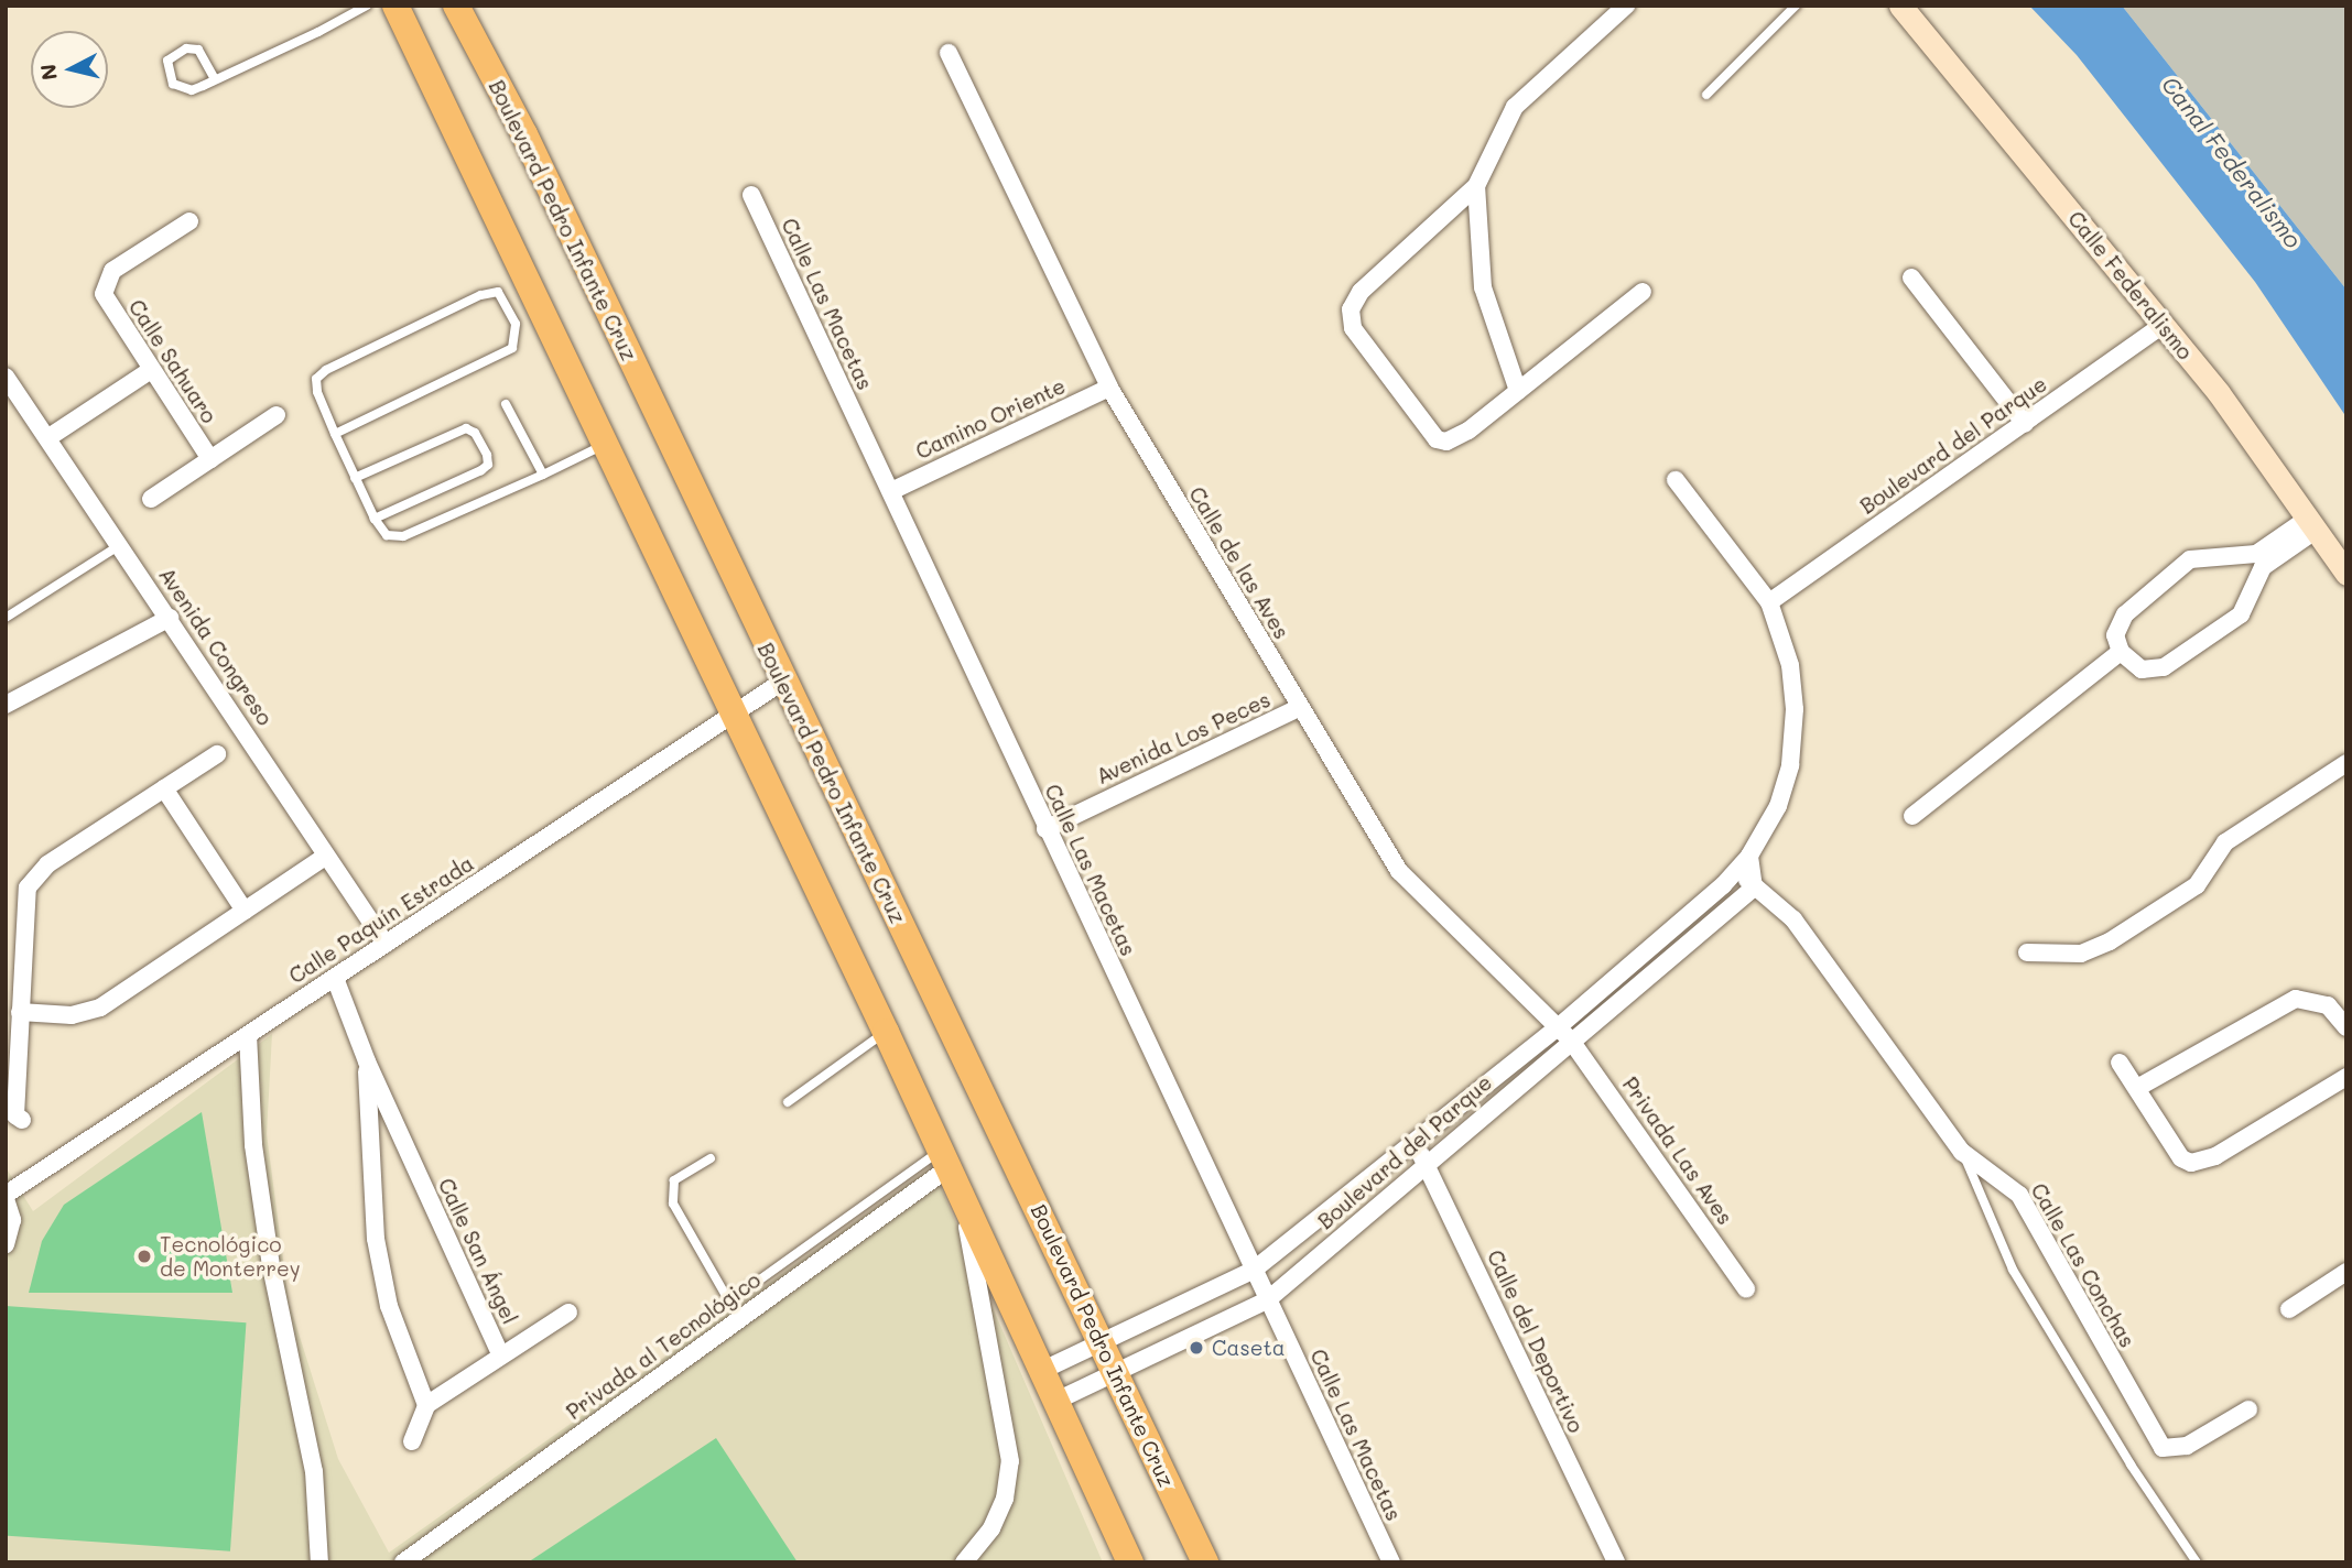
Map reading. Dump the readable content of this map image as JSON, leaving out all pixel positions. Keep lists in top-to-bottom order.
{
  "streets": {
    "highway": ["Boulevard Pedro Infante Cruz"],
    "main road": ["Calle Federalismo"],
    "street": [
      "Calle Las Macetas",
      "Calle Sahuaro",
      "Camino Oriente",
      "Boulevard del Parque",
      "Calle de las Aves",
      "Avenida Congreso",
      "Avenida Los Peces",
      "Calle Paquín Estrada",
      "Privada Las Aves",
      "Calle San Ángel",
      "Calle Las Conchas",
      "Calle del Deportivo",
      "Privada al Tecnológico"
    ]
  },
  "crossings": [
    ["Boulevard Pedro Infante Cruz", "Boulevard del Parque"],
    ["Boulevard Pedro Infante Cruz", "Calle Paquín Estrada"],
    ["Calle Federalismo", "Boulevard del Parque"],
    ["Calle Las Macetas", "Camino Oriente"],
    ["Calle Las Macetas", "Boulevard del Parque"],
    ["Calle Las Macetas", "Avenida Los Peces"],
    ["Camino Oriente", "Calle de las Aves"],
    ["Boulevard del Parque", "Calle de las Aves"],
    ["Boulevard del Parque", "Privada Las Aves"],
    ["Boulevard del Parque", "Calle Las Conchas"],
    ["Boulevard del Parque", "Calle del Deportivo"],
    ["Calle de las Aves", "Avenida Los Peces"],
    ["Calle de las Aves", "Privada Las Aves"],
    ["Avenida Congreso", "Calle Paquín Estrada"],
    ["Calle Paquín Estrada", "Calle San Ángel"]
  ],
  "water": ["Canal Federalismo"],
  "places": ["Tecnológico de Monterrey", "Caseta"],
  "north": "left"
}
